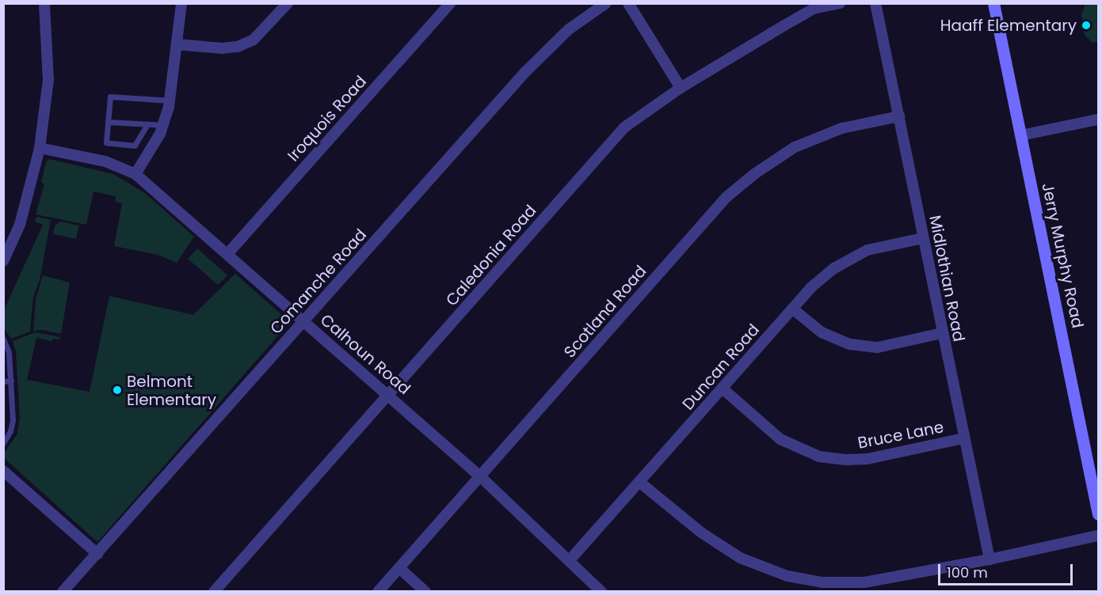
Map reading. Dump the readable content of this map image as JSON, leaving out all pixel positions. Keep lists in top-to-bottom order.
{
  "streets": {
    "street": [
      "Iroquois Road",
      "Caledonia Road",
      "Jerry Murphy Road",
      "Midlothian Road",
      "Comanche Road",
      "Scotland Road",
      "Calhoun Road",
      "Duncan Road",
      "Bruce Lane"
    ]
  },
  "crossings": [
    ["Iroquois Road", "Calhoun Road"],
    ["Caledonia Road", "Calhoun Road"],
    ["Midlothian Road", "Scotland Road"],
    ["Midlothian Road", "Duncan Road"],
    ["Midlothian Road", "Bruce Lane"],
    ["Comanche Road", "Calhoun Road"],
    ["Scotland Road", "Calhoun Road"],
    ["Calhoun Road", "Duncan Road"],
    ["Duncan Road", "Bruce Lane"]
  ],
  "places": ["Haaff Elementary", "Belmont Elementary"],
  "scale_bar": "100 m"
}
